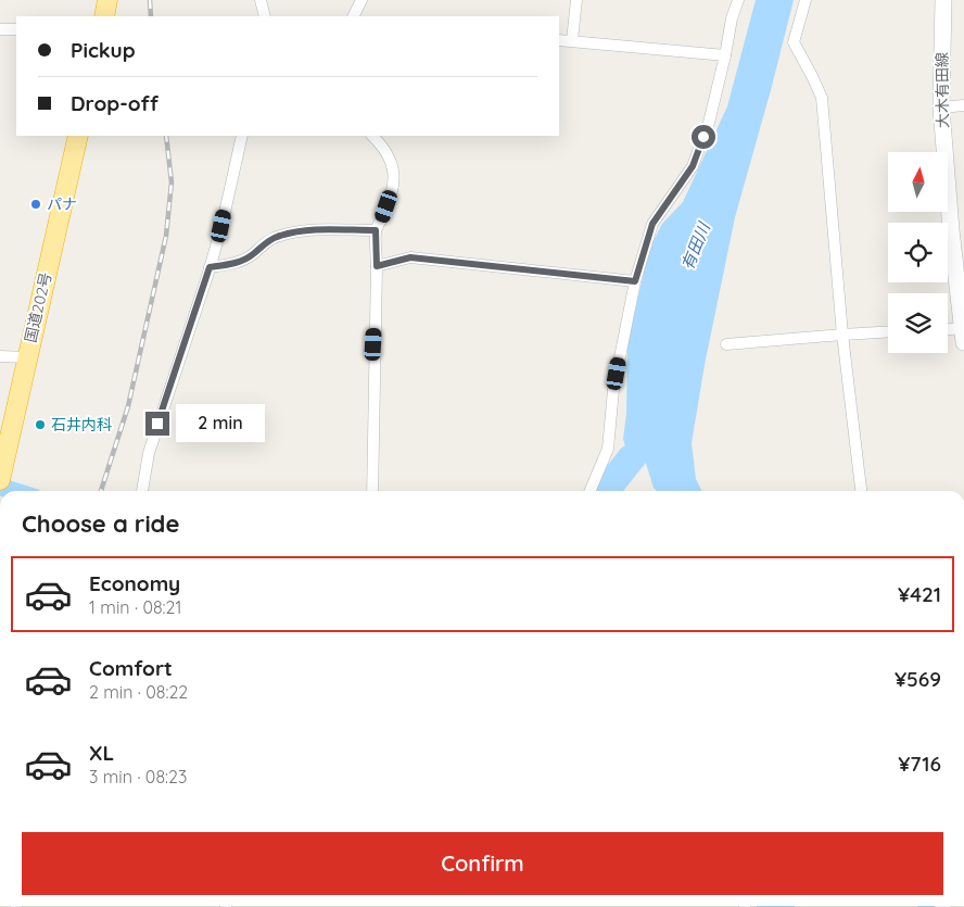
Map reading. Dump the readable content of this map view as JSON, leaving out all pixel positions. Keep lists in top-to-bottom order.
{
  "streets": {
    "highway": ["国道202号"],
    "main road": ["大木有田線"]
  },
  "water": ["有田川"],
  "places": ["パナ", "石井内科"],
  "north": "top",
  "page": {
    "banner": ["Pickup", "Drop-off"],
    "bubble": "2 min",
    "heading": "Choose a ride",
    "list": [
      {
        "name": "Economy",
        "note": "1 min · 08:21",
        "value": "¥421"
      },
      {
        "name": "Comfort",
        "note": "2 min · 08:22",
        "value": "¥569"
      },
      {
        "name": "XL",
        "note": "3 min · 08:23",
        "value": "¥716"
      }
    ],
    "buttons": "Confirm"
  }
}
